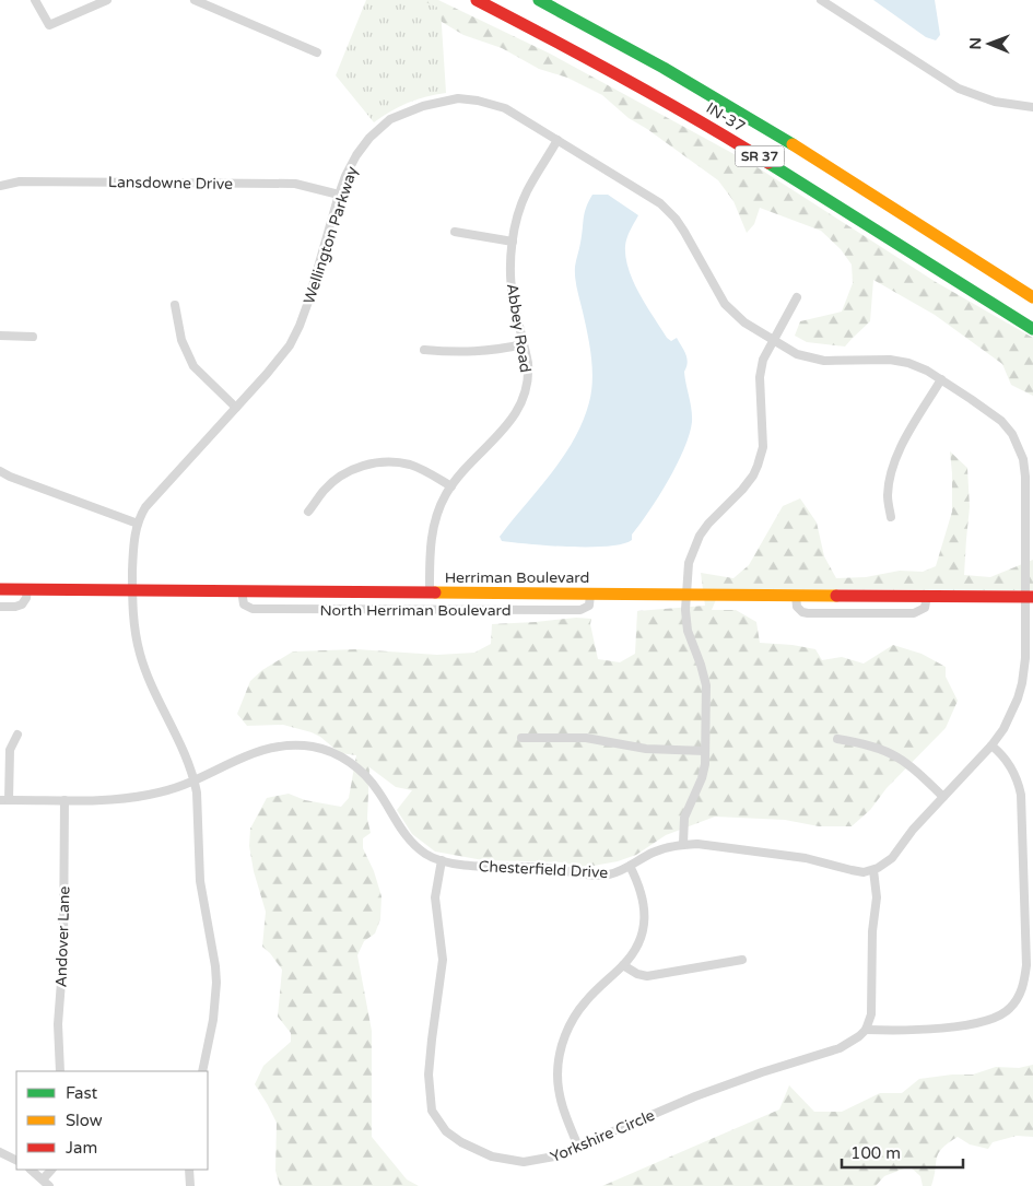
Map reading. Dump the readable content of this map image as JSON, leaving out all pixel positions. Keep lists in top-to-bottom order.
{
  "streets": {
    "main road": ["IN-37", "SR 37", "Herriman Boulevard"],
    "street": [
      "Lansdowne Drive",
      "Wellington Parkway",
      "Abbey Road",
      "North Herriman Boulevard",
      "Chesterfield Drive",
      "Andover Lane",
      "Yorkshire Circle"
    ]
  },
  "crossings": [
    ["Lansdowne Drive", "Wellington Parkway"],
    ["Wellington Parkway", "Abbey Road"],
    ["Wellington Parkway", "Herriman Boulevard"],
    ["Wellington Parkway", "Chesterfield Drive"],
    ["Abbey Road", "Herriman Boulevard"],
    ["Herriman Boulevard", "North Herriman Boulevard"],
    ["Chesterfield Drive", "Andover Lane"],
    ["Chesterfield Drive", "Yorkshire Circle"]
  ],
  "legend": ["Fast", "Slow", "Jam"],
  "scale_bar": "100 m",
  "north": "left"
}
